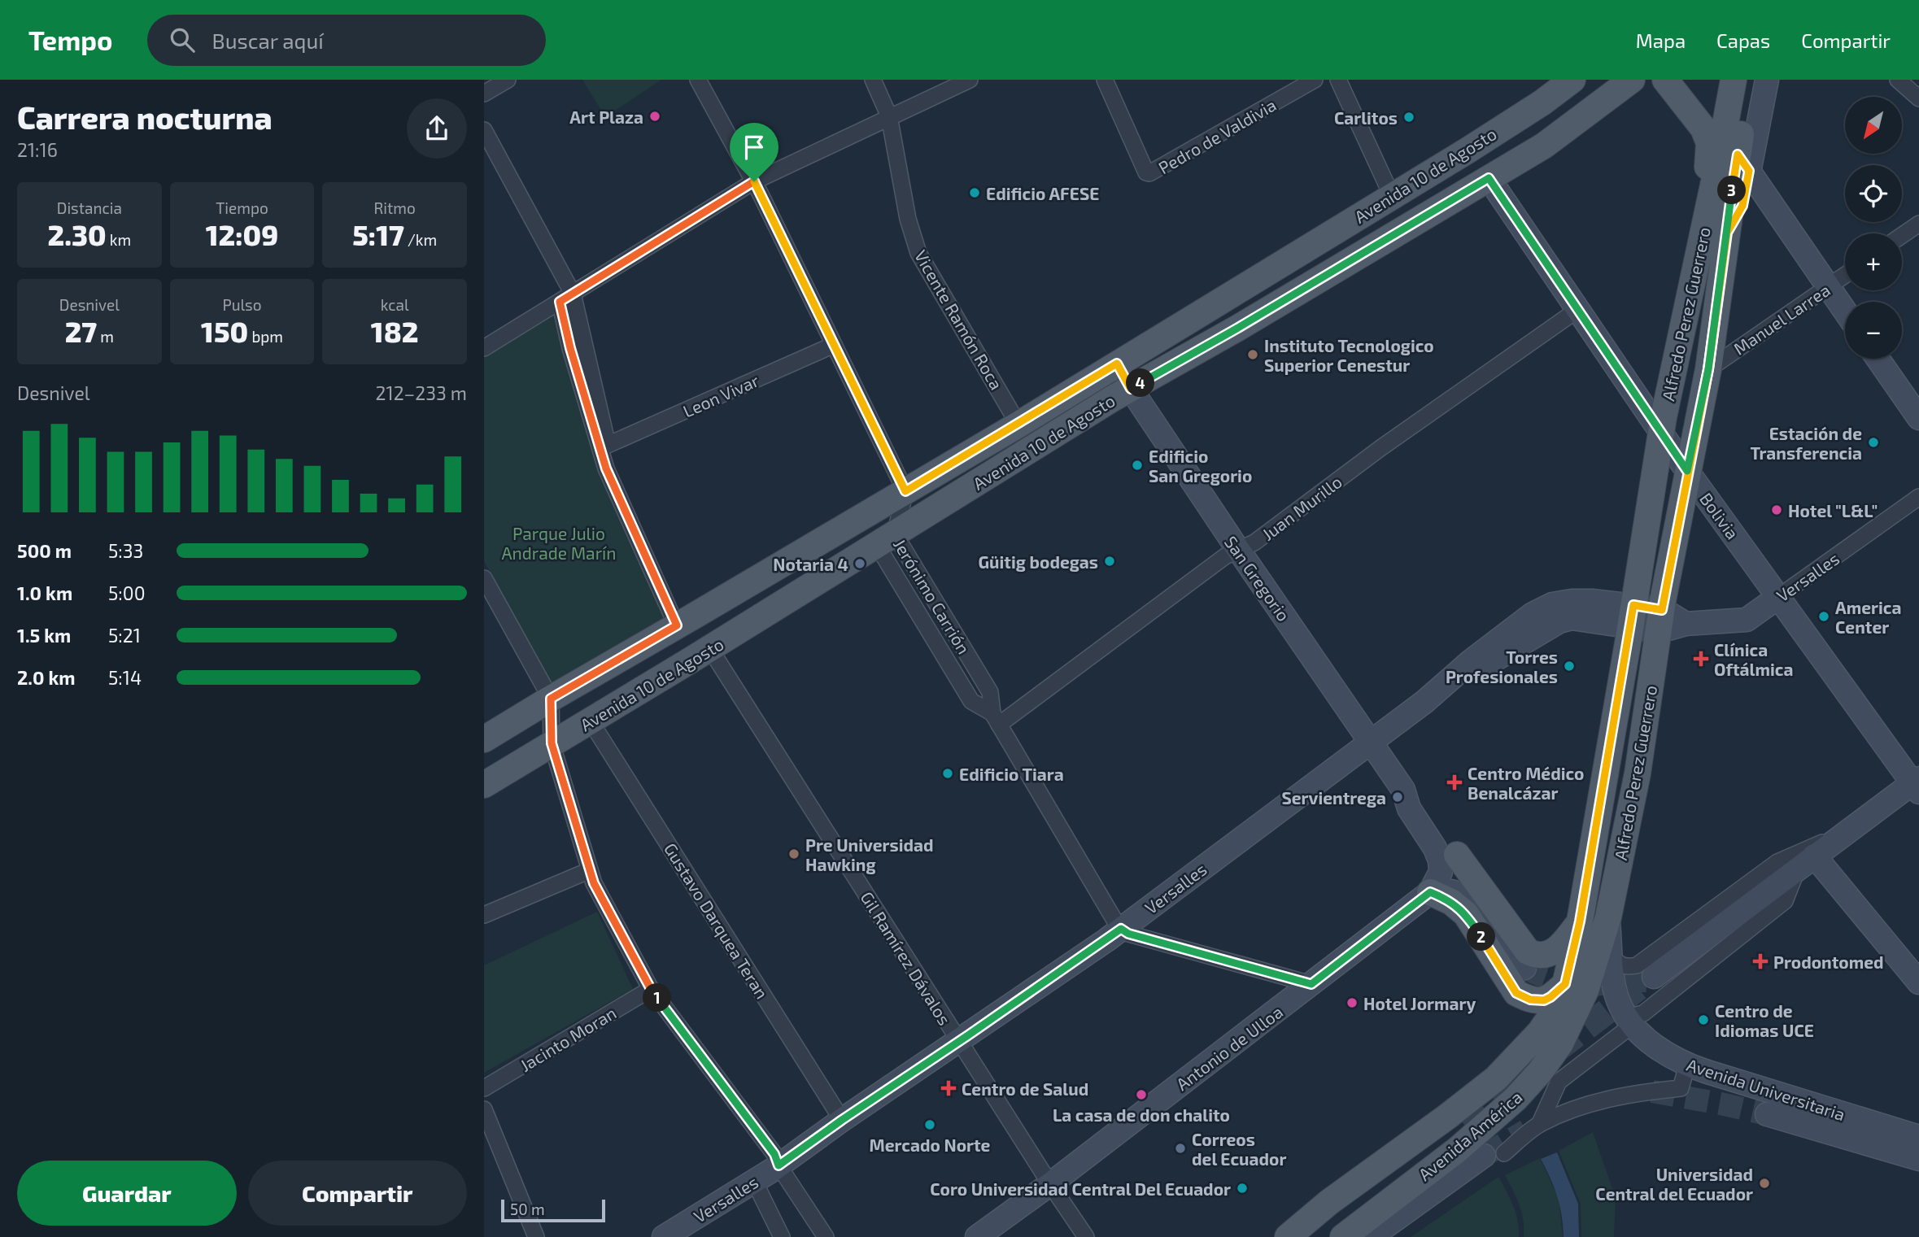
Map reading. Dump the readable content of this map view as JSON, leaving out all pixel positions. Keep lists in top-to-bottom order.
{
  "streets": {
    "main road": ["Avenida 10 de Agosto", "Alfredo Perez Guerrero", "Avenida América"],
    "street": [
      "Pedro de Valdivia",
      "Manuel Larrea",
      "Vicente Ramón Roca",
      "Leon Vivar",
      "Juan Murillo",
      "Bolivia",
      "Versalles",
      "San Gregorio",
      "Jerónimo Carrión",
      "Gustavo Darquea Teran",
      "Gil Ramírez Dávalos",
      "Jacinto Moran",
      "Antonio de Ulloa",
      "Avenida Universitaria"
    ]
  },
  "crossings": [
    ["Avenida 10 de Agosto", "Vicente Ramón Roca"],
    ["Avenida 10 de Agosto", "Bolivia"],
    ["Avenida 10 de Agosto", "San Gregorio"],
    ["Avenida 10 de Agosto", "Jerónimo Carrión"],
    ["Avenida 10 de Agosto", "Gustavo Darquea Teran"],
    ["Avenida 10 de Agosto", "Gil Ramírez Dávalos"],
    ["Alfredo Perez Guerrero", "Manuel Larrea"],
    ["Alfredo Perez Guerrero", "Bolivia"],
    ["Alfredo Perez Guerrero", "Versalles"],
    ["Alfredo Perez Guerrero", "Avenida Universitaria"],
    ["Alfredo Perez Guerrero", "Avenida América"],
    ["Juan Murillo", "Bolivia"],
    ["Juan Murillo", "San Gregorio"],
    ["Juan Murillo", "Jerónimo Carrión"],
    ["Bolivia", "Versalles"],
    ["Versalles", "San Gregorio"],
    ["Versalles", "Jerónimo Carrión"],
    ["Versalles", "Gustavo Darquea Teran"],
    ["Versalles", "Gil Ramírez Dávalos"],
    ["San Gregorio", "Antonio de Ulloa"],
    ["Gil Ramírez Dávalos", "Antonio de Ulloa"],
    ["Avenida Universitaria", "Avenida América"]
  ],
  "parks": ["Parque Julio Andrade Marín"],
  "places": {
    "other": [
      "Art Plaza",
      "Carlitos",
      "Edificio AFESE",
      "Instituto Tecnologico Superior Cenestur",
      "Estación de Transferencia",
      "Edificio San Gregorio",
      "Hotel \"L&L\"",
      "Güitig bodegas",
      "Notaria 4",
      "America Center",
      "Torres Profesionales",
      "Edificio Tiara",
      "Servientrega",
      "Pre Universidad Hawking",
      "Hotel Jormary",
      "Centro de Idiomas UCE",
      "La casa de don chalito",
      "Mercado Norte",
      "Correos del Ecuador",
      "Universidad Central del Ecuador",
      "Coro Universidad Central Del Ecuador"
    ],
    "health": [
      "Clínica Oftálmica",
      "Centro Médico Benalcázar",
      "Prodontomed",
      "Centro de Salud"
    ]
  },
  "scale_bar": "50 m",
  "north": "bottom left",
  "page": {
    "header": "Tempo",
    "search": "Buscar aquí",
    "nav": ["Mapa", "Capas", "Compartir"],
    "heading": ["Carrera nocturna", "21:16"],
    "map_buttons": ["+", "−"],
    "pins": [
      "3",
      "4",
      "2",
      "1"
    ],
    "stats": [
      ["Distancia", "2.30 km"],
      ["Tiempo", "12:09"],
      ["Ritmo", "5:17 /km"],
      ["Desnivel", "27 m"],
      ["Pulso", "150 bpm"],
      ["kcal", "182"]
    ],
    "chart": ["Desnivel", "212–233 m"],
    "list": [
      {
        "name": "500 m",
        "note": "5:33"
      },
      {
        "name": "1.0 km",
        "note": "5:00"
      },
      {
        "name": "1.5 km",
        "note": "5:21"
      },
      {
        "name": "2.0 km",
        "note": "5:14"
      }
    ],
    "buttons": ["Guardar", "Compartir"],
    "scale": "50 m"
  }
}
